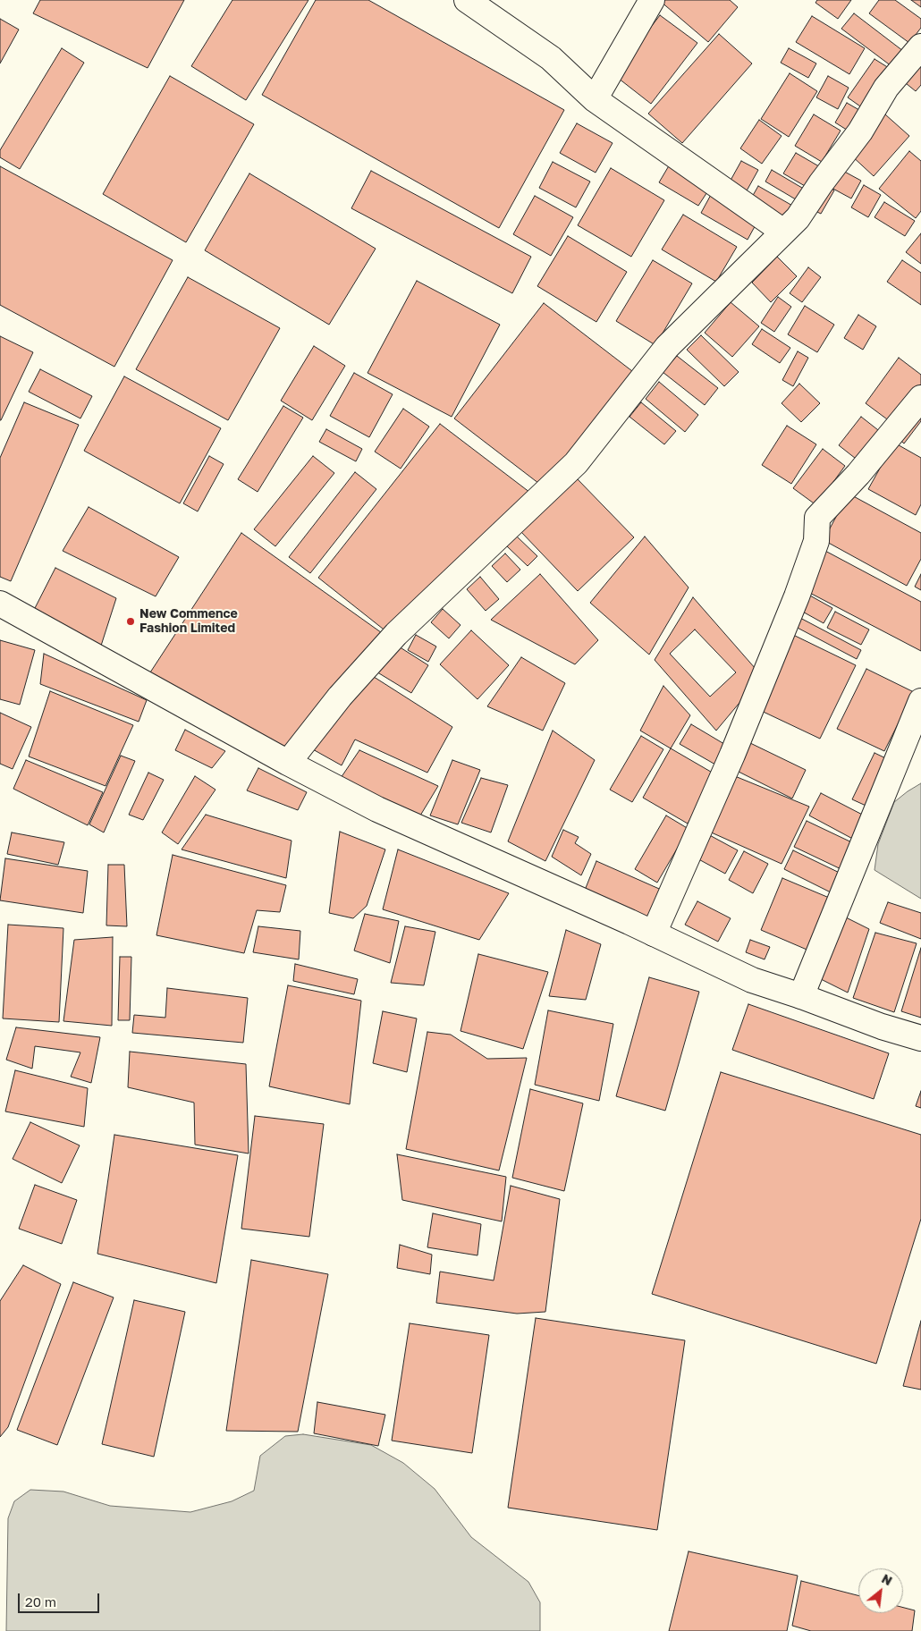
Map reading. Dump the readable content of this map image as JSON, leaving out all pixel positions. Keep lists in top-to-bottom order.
{
  "places": ["New Commence Fashion Limited"],
  "scale_bar": "20 m",
  "north": "top right"
}
